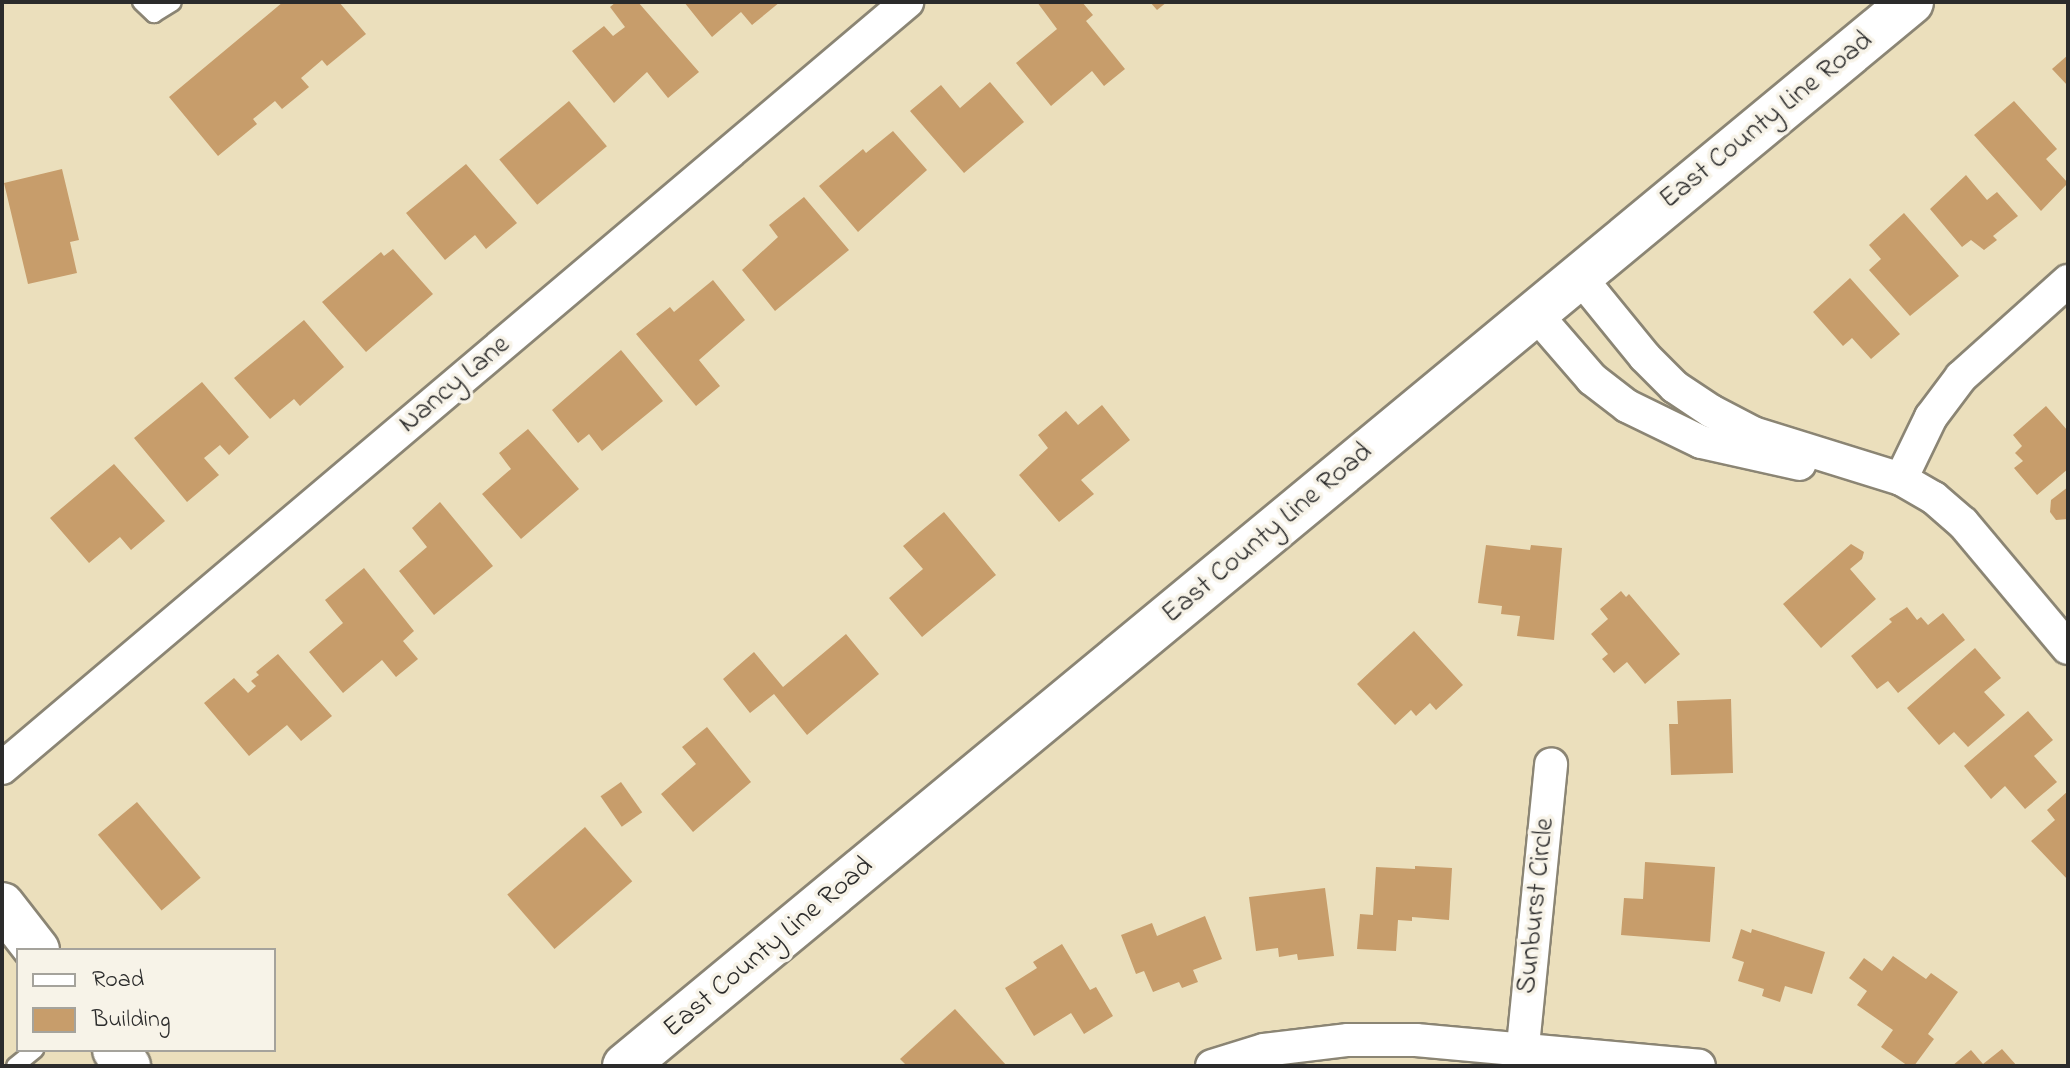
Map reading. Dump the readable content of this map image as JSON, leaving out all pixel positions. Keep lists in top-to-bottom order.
{
  "streets": {
    "main road": ["East County Line Road"],
    "street": ["Nancy Lane", "Sunburst Circle"]
  },
  "legend": ["Road", "Building"]
}
